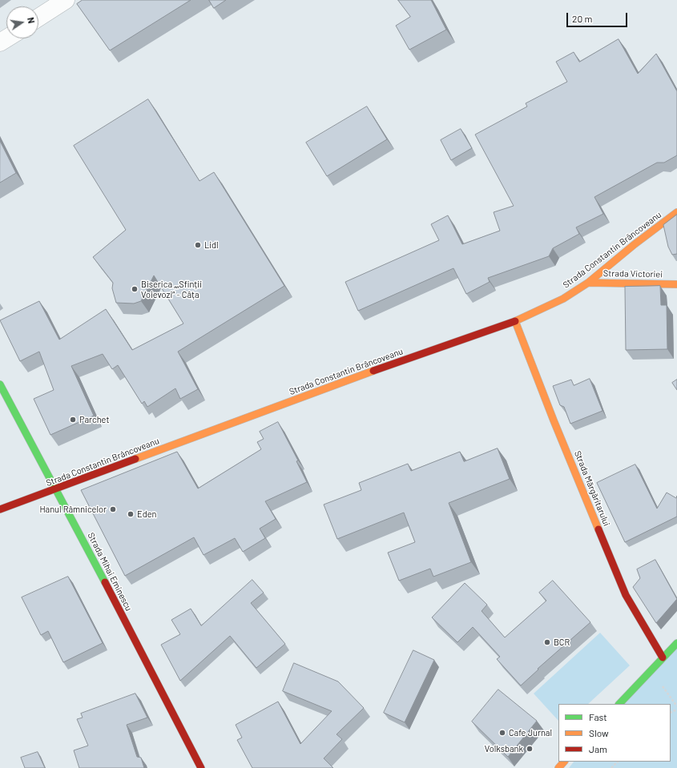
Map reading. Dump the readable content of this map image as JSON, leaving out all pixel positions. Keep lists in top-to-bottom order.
{
  "streets": {
    "street": [
      "Strada Constantin Brâncoveanu",
      "Strada Victoriei",
      "Strada Mărgăritarului",
      "Strada Mihai Eminescu"
    ]
  },
  "crossings": [
    ["Strada Constantin Brâncoveanu", "Strada Victoriei"],
    ["Strada Constantin Brâncoveanu", "Strada Mărgăritarului"],
    ["Strada Constantin Brâncoveanu", "Strada Mihai Eminescu"]
  ],
  "places": [
    "Lidl",
    "Biserica „„Sfinții Voievozi” - Câța",
    "Parchet",
    "Hanul Râmnicelor",
    "Eden",
    "BCR",
    "Cafe Jurnal",
    "Volksbank"
  ],
  "legend": ["Fast", "Slow", "Jam"],
  "scale_bar": "20 m",
  "north": "right"
}
